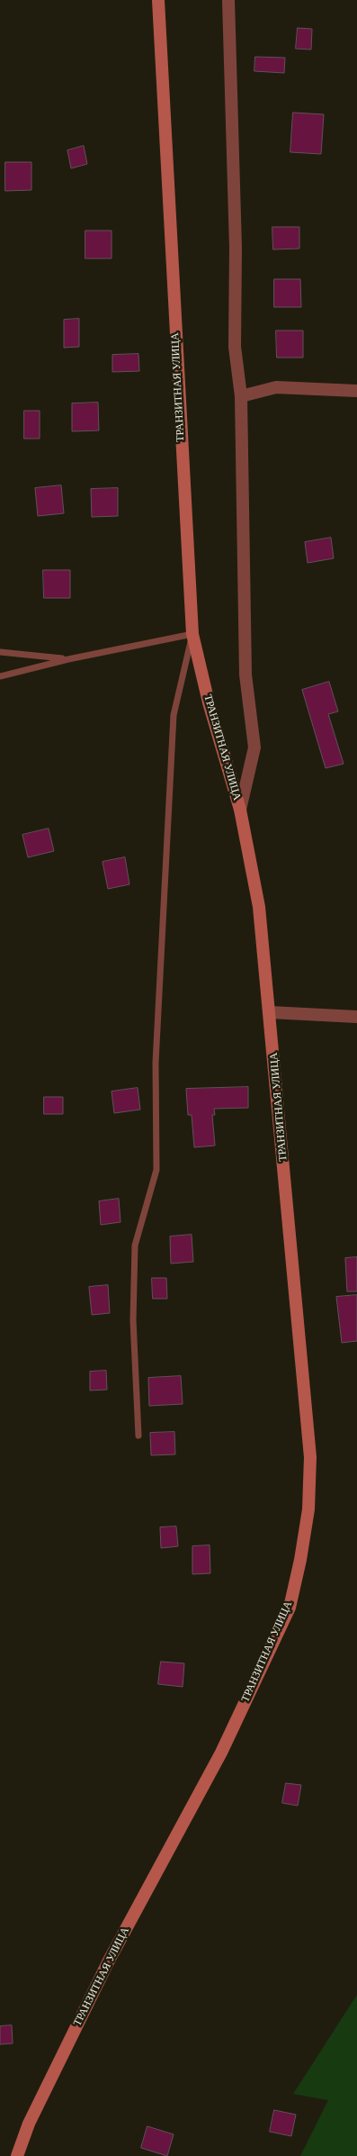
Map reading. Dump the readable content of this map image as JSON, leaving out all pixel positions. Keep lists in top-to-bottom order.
{
  "streets": {
    "main road": ["ТРАНЗИТНАЯ УЛИЦА"]
  }
}
